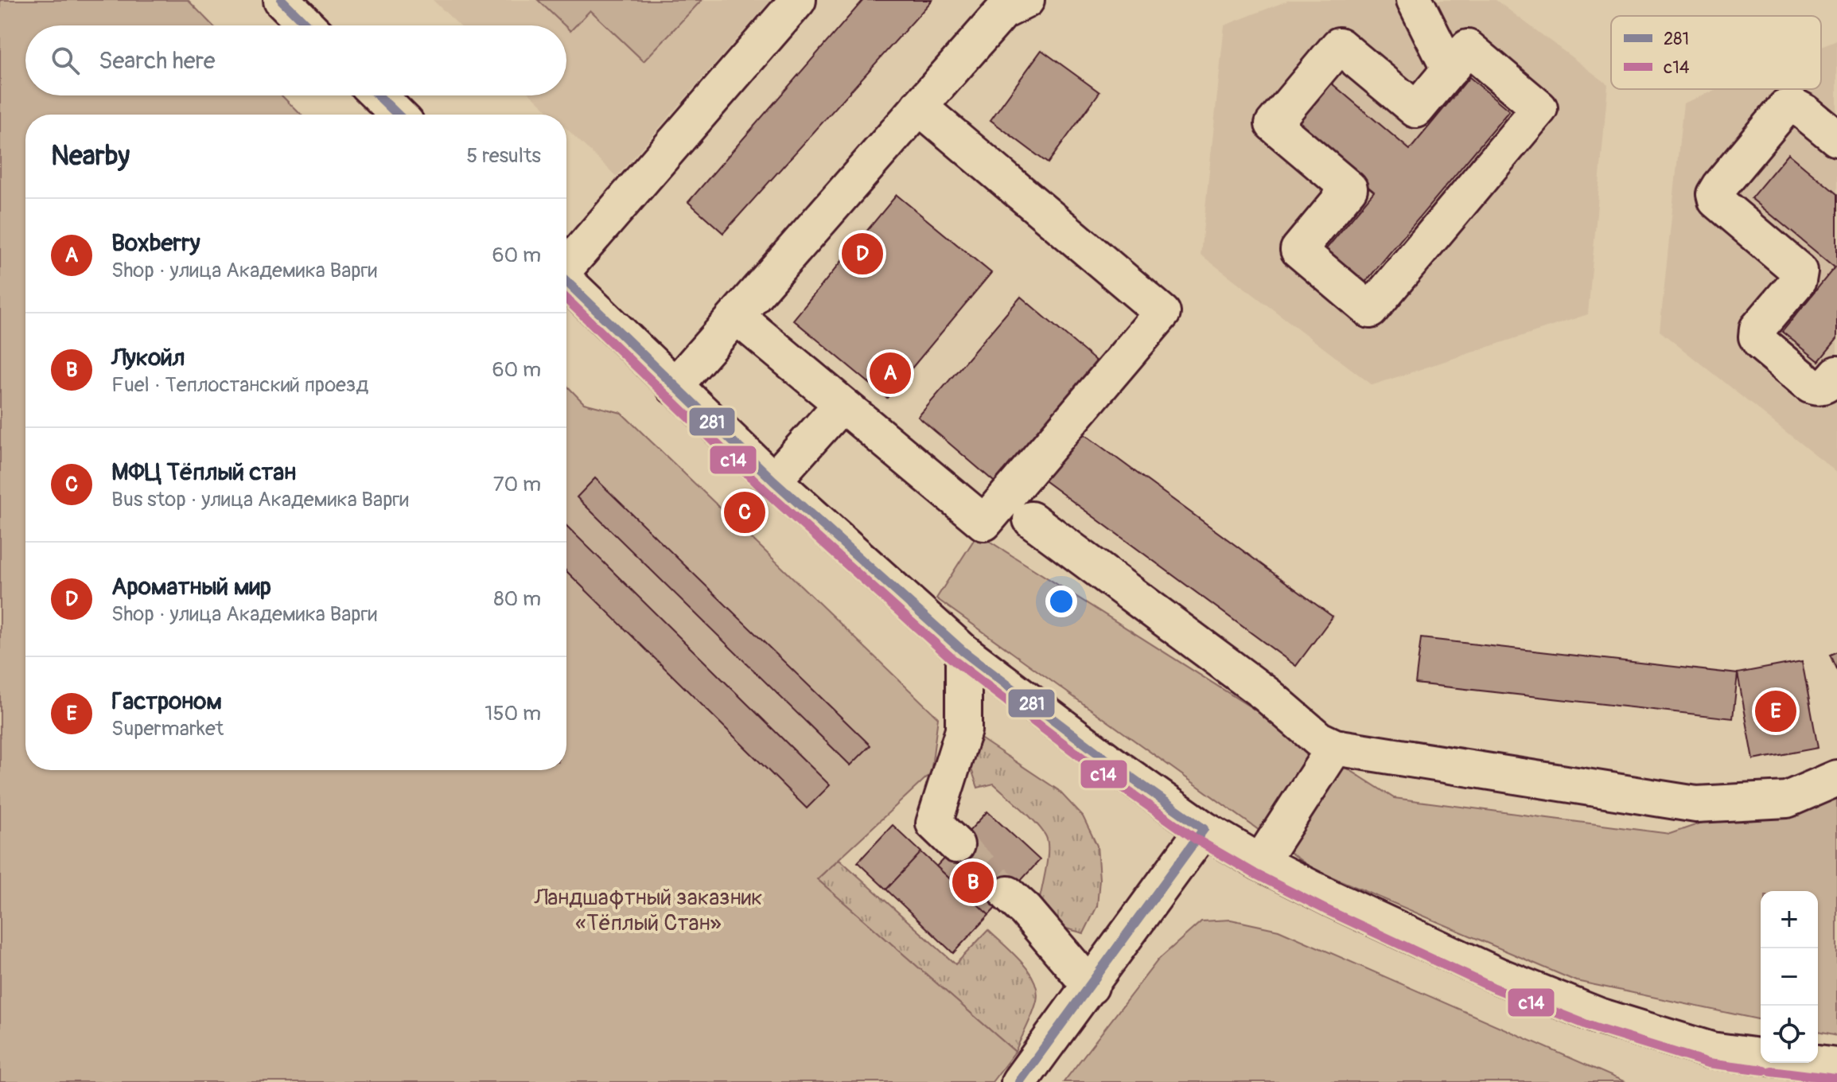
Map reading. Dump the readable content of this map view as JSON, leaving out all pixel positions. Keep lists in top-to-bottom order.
{
  "parks": ["Ландшафтный заказник «Тёплый Стан»"],
  "lines": ["transit line 281", "transit line с14"],
  "legend": ["281", "с14"],
  "page": {
    "search": "Search here",
    "heading": ["Nearby", "5 results"],
    "list": [
      {
        "mark": "A",
        "name": "Boxberry",
        "note": "Shop · улица Академика Варги",
        "value": "60 m"
      },
      {
        "mark": "B",
        "name": "Лукойл",
        "note": "Fuel · Теплостанский проезд",
        "value": "60 m"
      },
      {
        "mark": "C",
        "name": "МФЦ Тёплый стан",
        "note": "Bus stop · улица Академика Варги",
        "value": "70 m"
      },
      {
        "mark": "D",
        "name": "Ароматный мир",
        "note": "Shop · улица Академика Варги",
        "value": "80 m"
      },
      {
        "mark": "E",
        "name": "Гастроном",
        "note": "Supermarket",
        "value": "150 m"
      }
    ],
    "pins": [
      "D",
      "A",
      "C",
      "E",
      "B"
    ],
    "map_buttons": ["+", "−"]
  }
}
